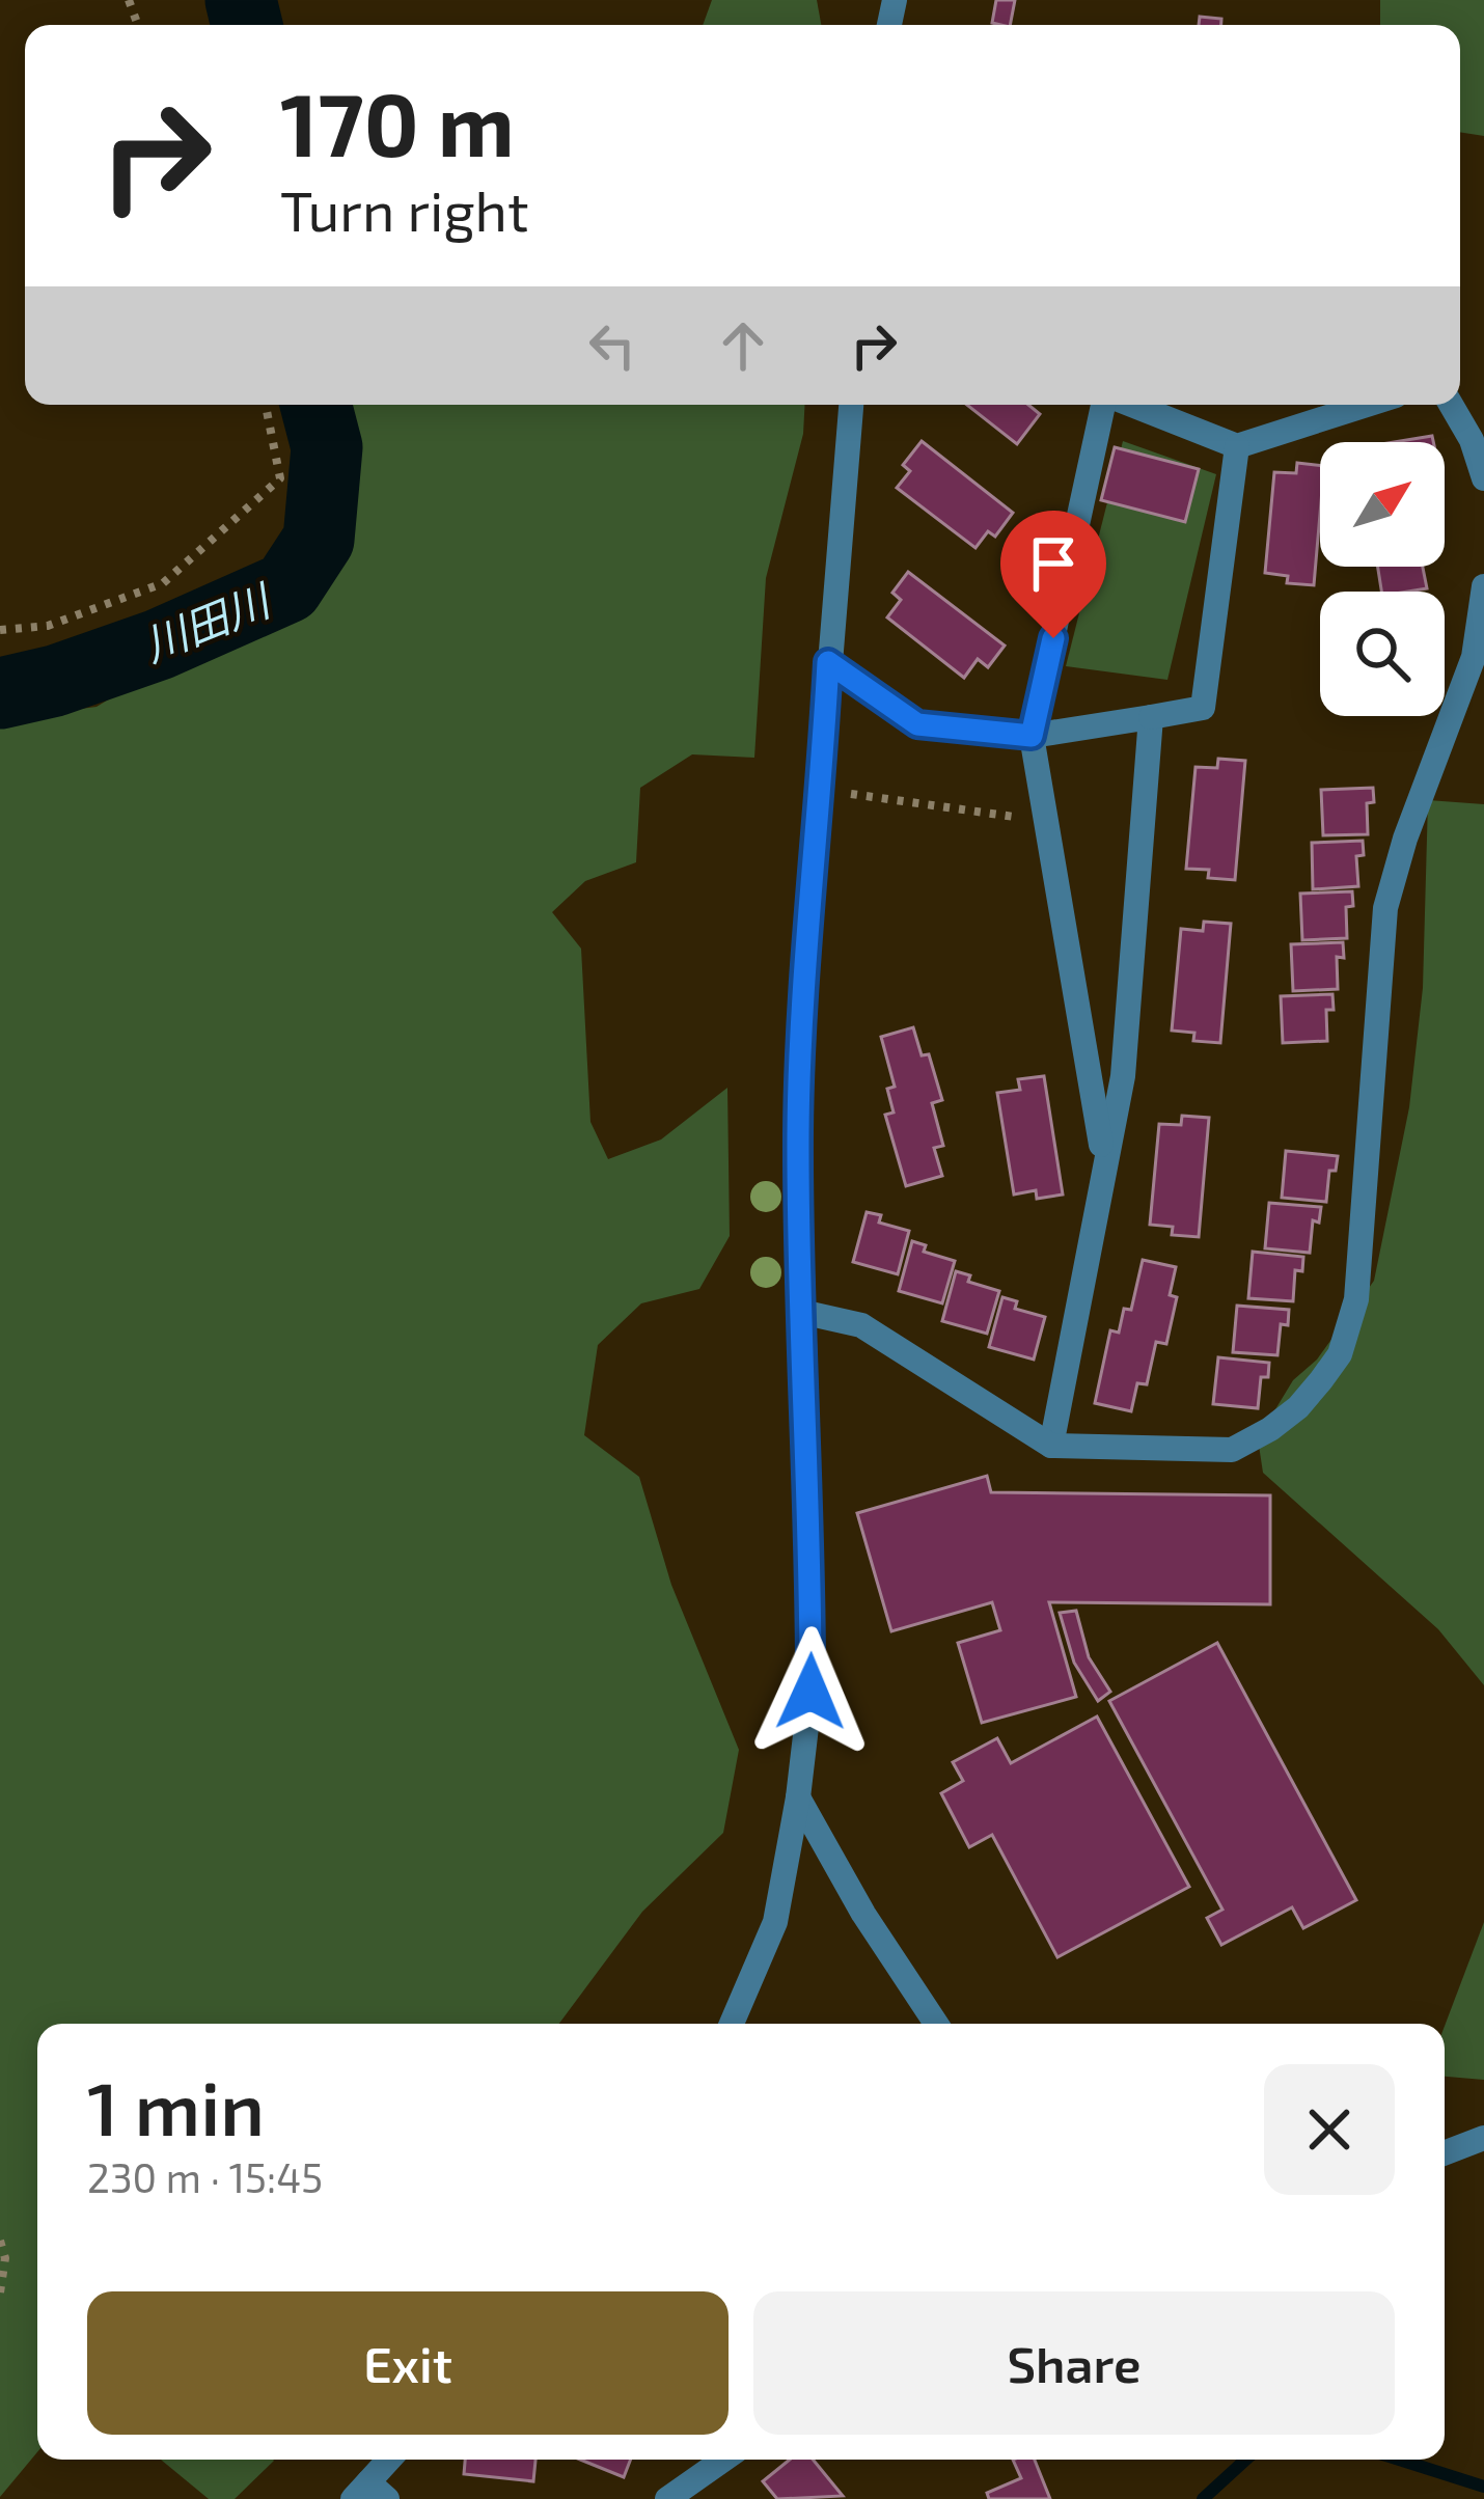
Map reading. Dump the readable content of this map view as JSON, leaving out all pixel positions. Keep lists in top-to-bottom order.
{
  "water": ["川田川"],
  "north": "top right",
  "page": {
    "turn": ["170 m", "Turn right"],
    "heading": ["1 min", "230 m · 15:45"],
    "buttons": ["Exit", "Share"]
  }
}
